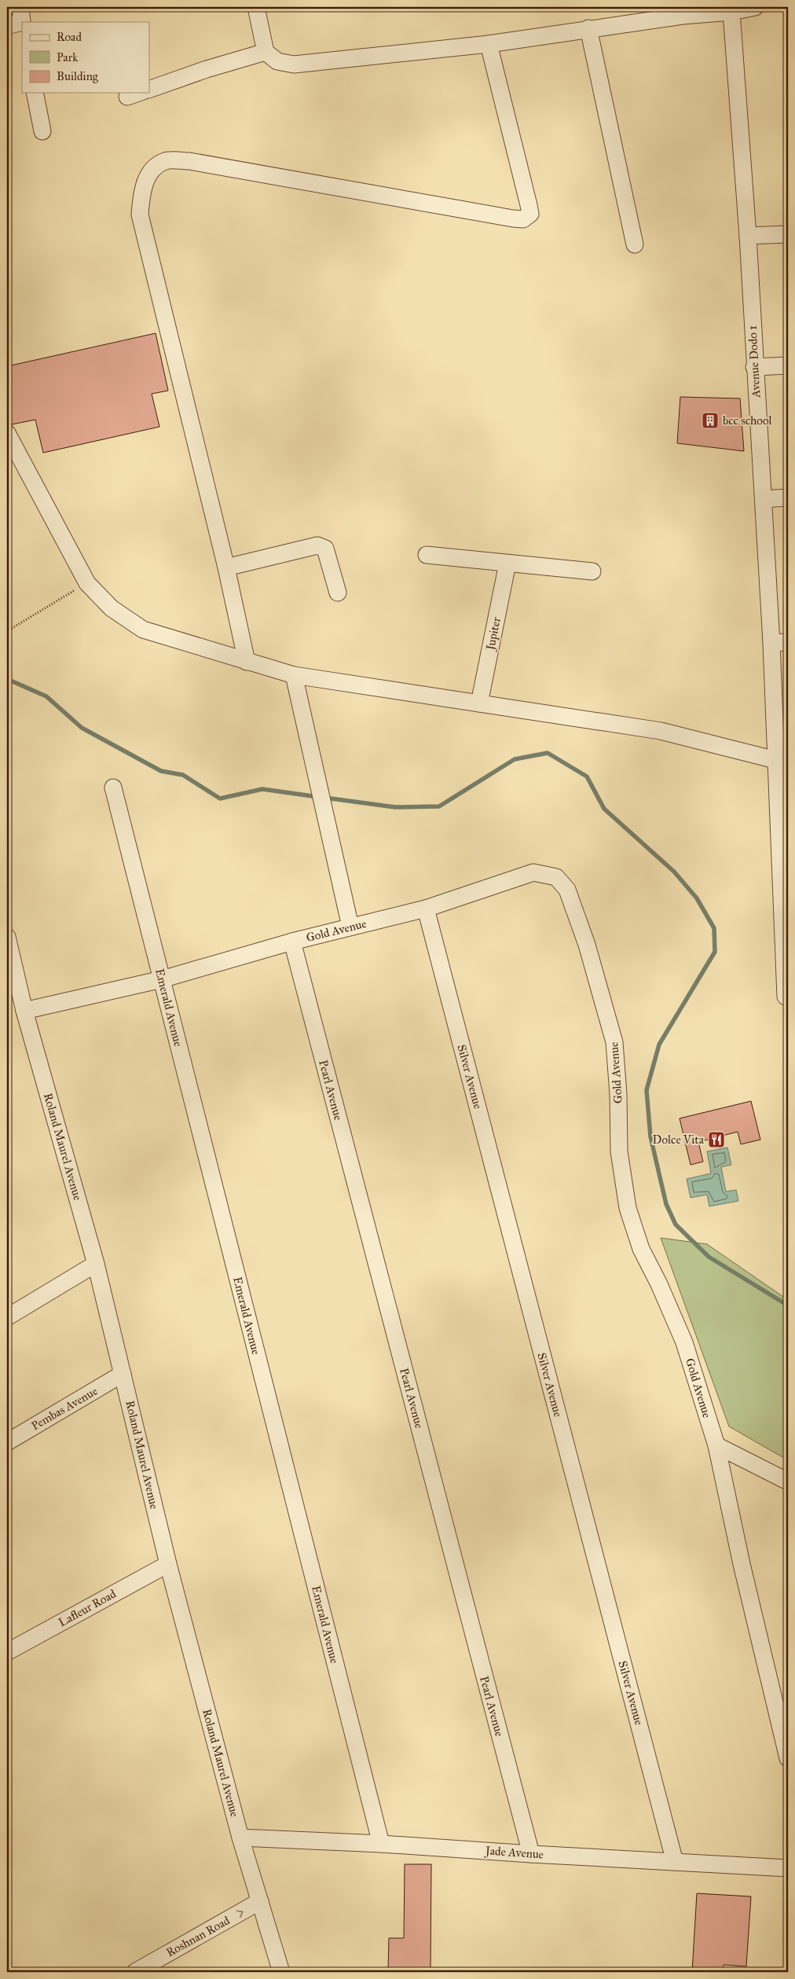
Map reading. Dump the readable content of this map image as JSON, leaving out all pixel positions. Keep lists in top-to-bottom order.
{
  "streets": {
    "street": [
      "Avenue Dodo 1",
      "Jupiter",
      "Gold Avenue",
      "Emerald Avenue",
      "Silver Avenue",
      "Pearl Avenue",
      "Roland Maurel Avenue",
      "Pembas Avenue",
      "Lafleur Road",
      "Jade Avenue",
      "Roshnan Road"
    ]
  },
  "crossings": [
    ["Gold Avenue", "Emerald Avenue"],
    ["Gold Avenue", "Silver Avenue"],
    ["Gold Avenue", "Pearl Avenue"],
    ["Gold Avenue", "Roland Maurel Avenue"],
    ["Emerald Avenue", "Jade Avenue"],
    ["Silver Avenue", "Jade Avenue"],
    ["Pearl Avenue", "Jade Avenue"],
    ["Roland Maurel Avenue", "Pembas Avenue"],
    ["Roland Maurel Avenue", "Lafleur Road"],
    ["Roland Maurel Avenue", "Jade Avenue"],
    ["Roland Maurel Avenue", "Roshnan Road"]
  ],
  "one_way": ["Roshnan Road"],
  "places": {
    "building": ["bcc school"],
    "restaurant": ["Dolce Vita"]
  },
  "legend": ["Road", "Park", "Building"]
}
